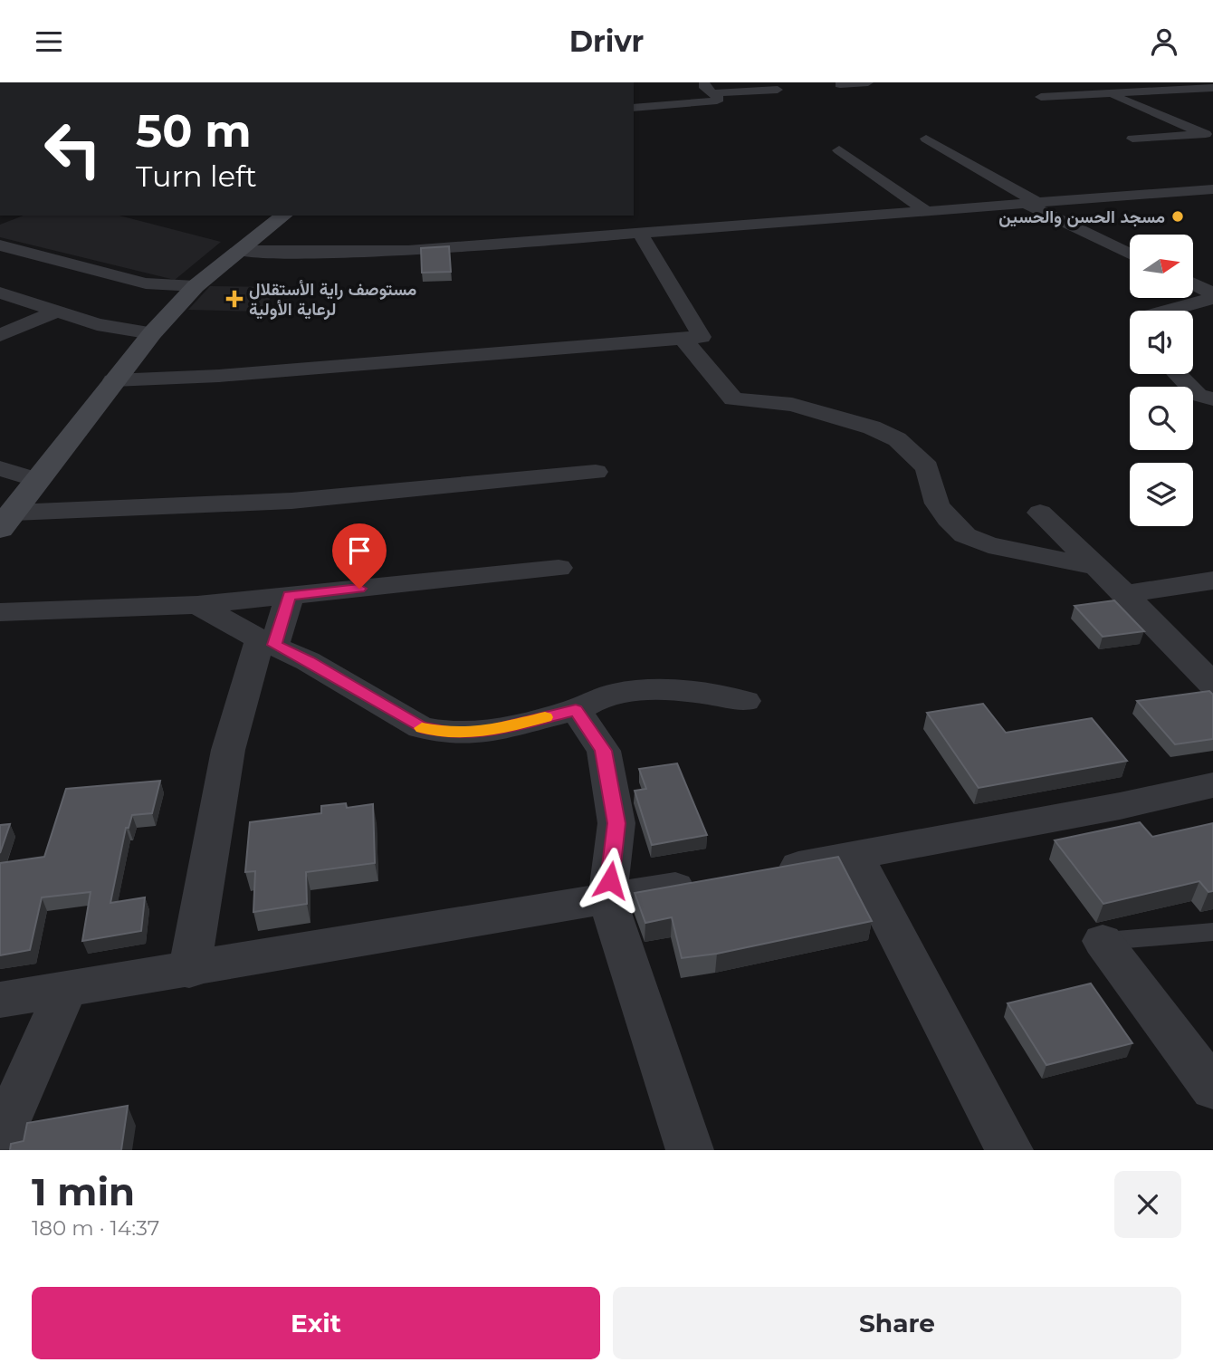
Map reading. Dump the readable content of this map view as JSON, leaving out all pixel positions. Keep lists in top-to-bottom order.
{
  "places": {
    "other": ["مسجد الحسن والحسين"],
    "health": ["مستوصف راية الأستقلال لرعاية الأولية"]
  },
  "north": "right",
  "page": {
    "header": "Drivr",
    "turn": ["50 m", "Turn left"],
    "heading": ["1 min", "180 m · 14:37"],
    "buttons": ["Exit", "Share"]
  }
}
